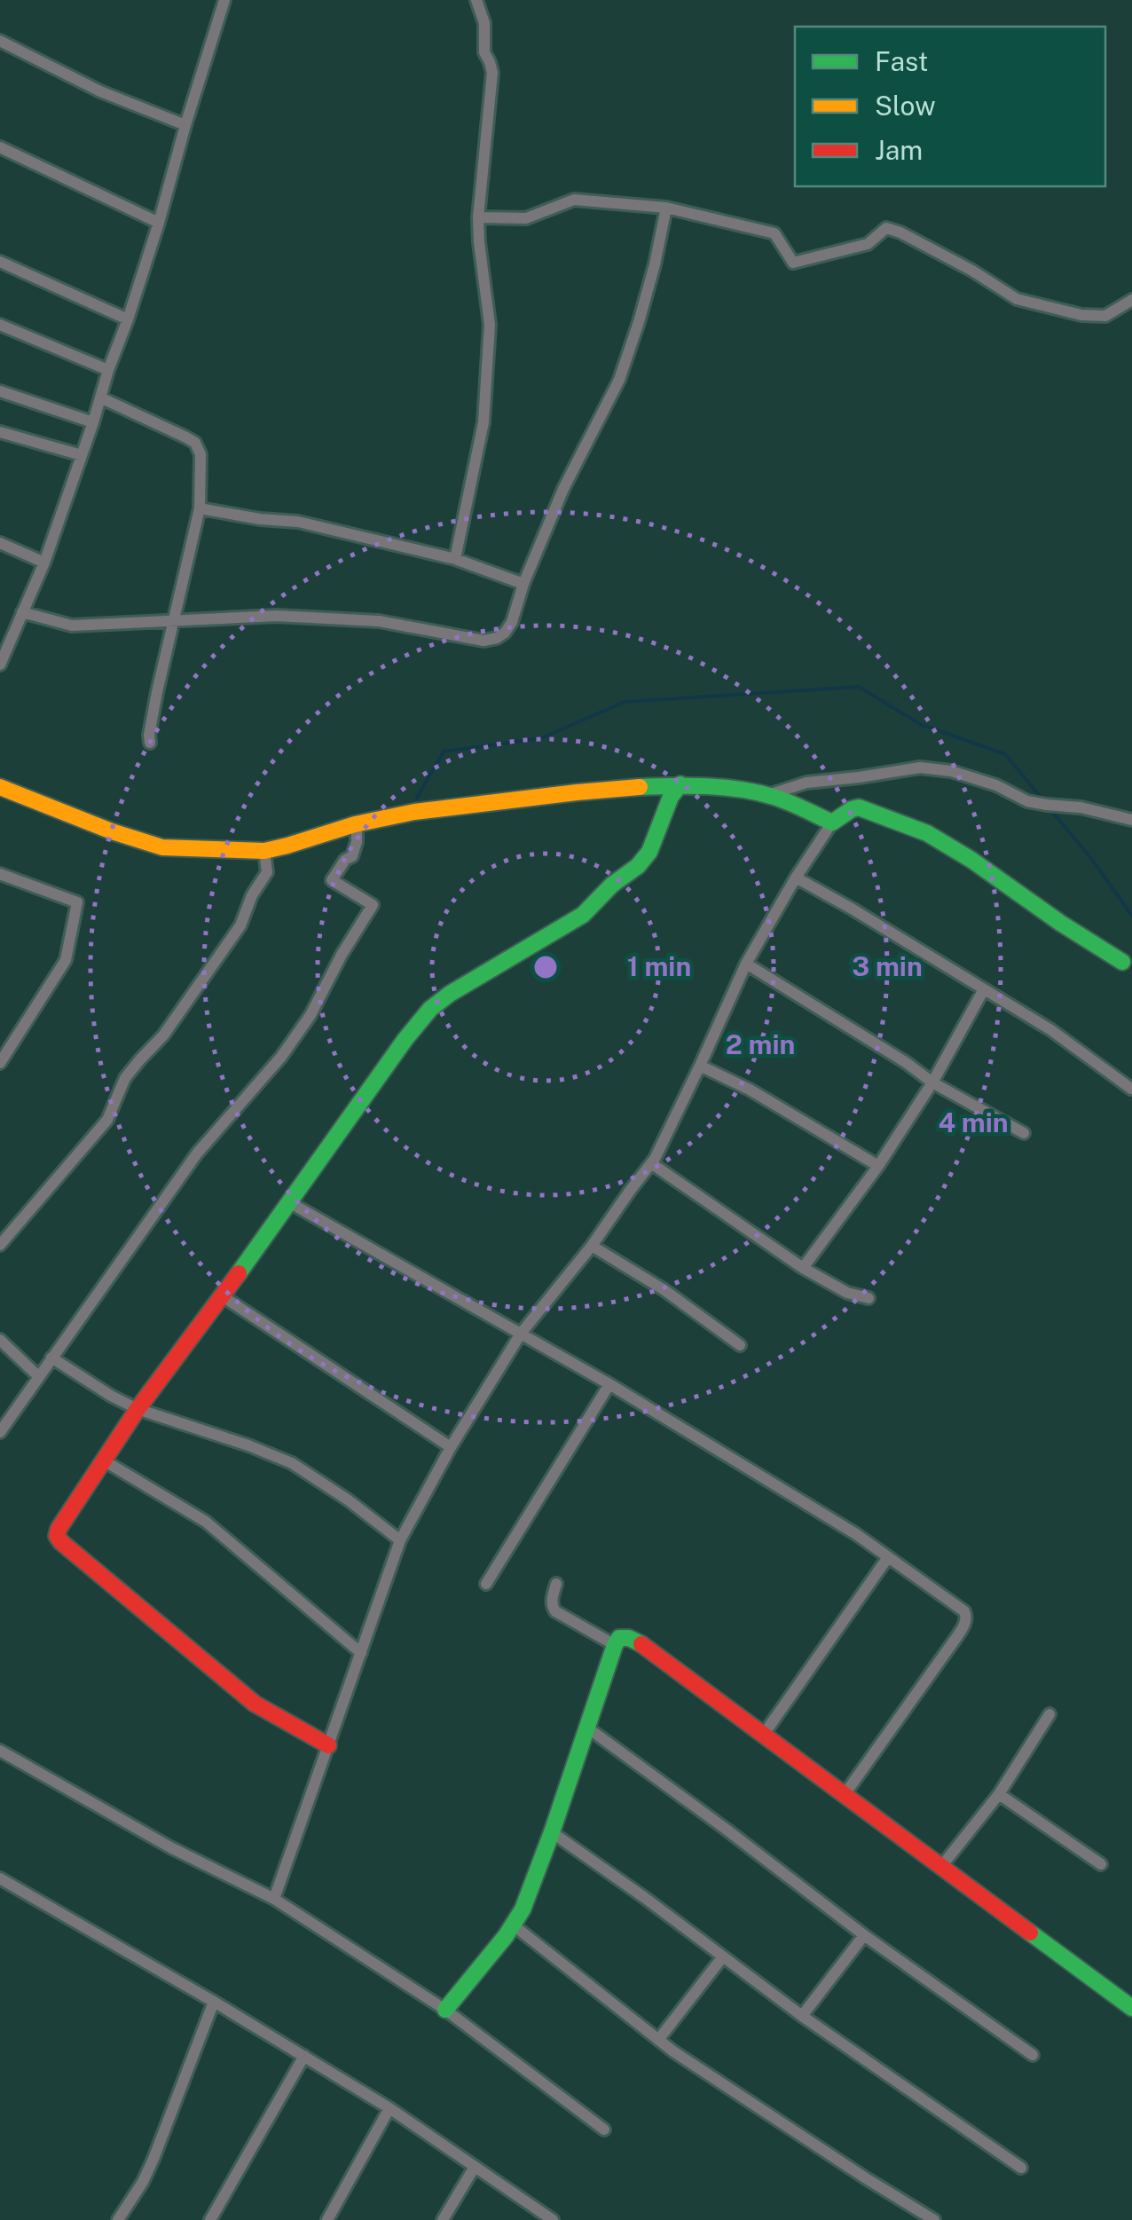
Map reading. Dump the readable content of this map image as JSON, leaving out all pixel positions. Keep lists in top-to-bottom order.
{
  "legend": ["Fast", "Slow", "Jam"],
  "rings": [
    "1 min",
    "3 min",
    "2 min",
    "4 min"
  ]
}
